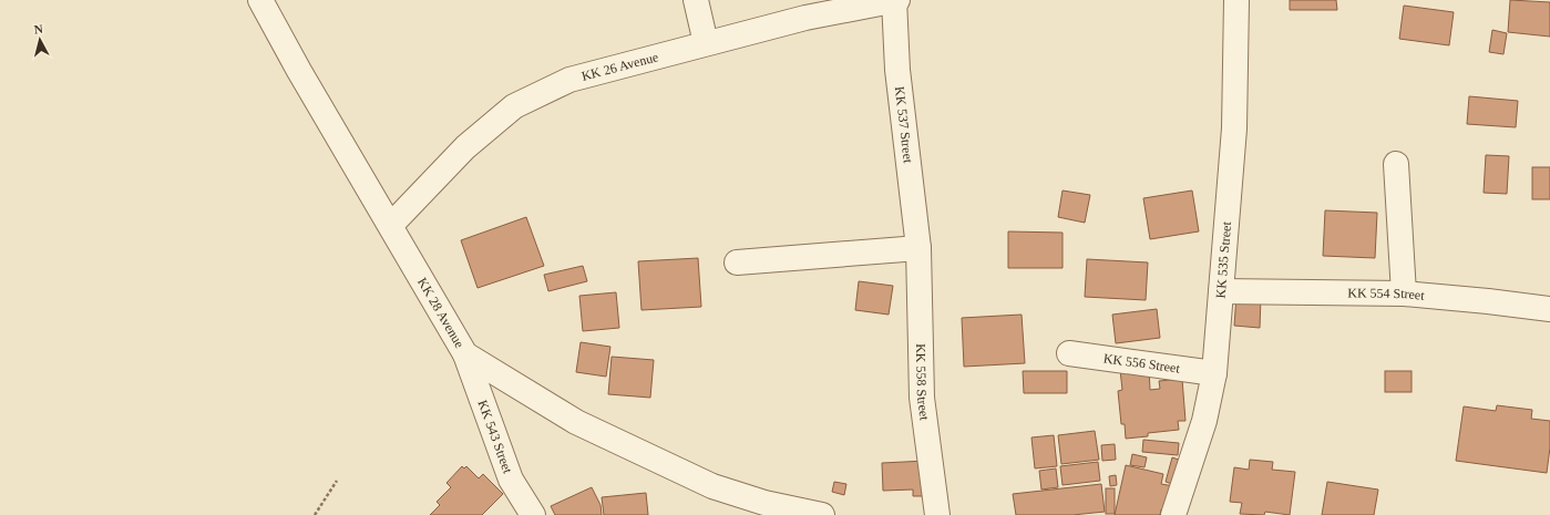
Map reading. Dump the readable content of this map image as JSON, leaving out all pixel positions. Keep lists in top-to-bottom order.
{
  "streets": {
    "street": [
      "KK 26 Avenue",
      "KK 537 Street",
      "KK 535 Street",
      "KK 554 Street",
      "KK 28 Avenue",
      "KK 556 Street",
      "KK 558 Street",
      "KK 543 Street"
    ]
  },
  "crossings": [
    ["KK 26 Avenue", "KK 537 Street"],
    ["KK 26 Avenue", "KK 28 Avenue"],
    ["KK 537 Street", "KK 558 Street"],
    ["KK 535 Street", "KK 554 Street"],
    ["KK 535 Street", "KK 556 Street"],
    ["KK 28 Avenue", "KK 543 Street"]
  ],
  "north": "top"
}
